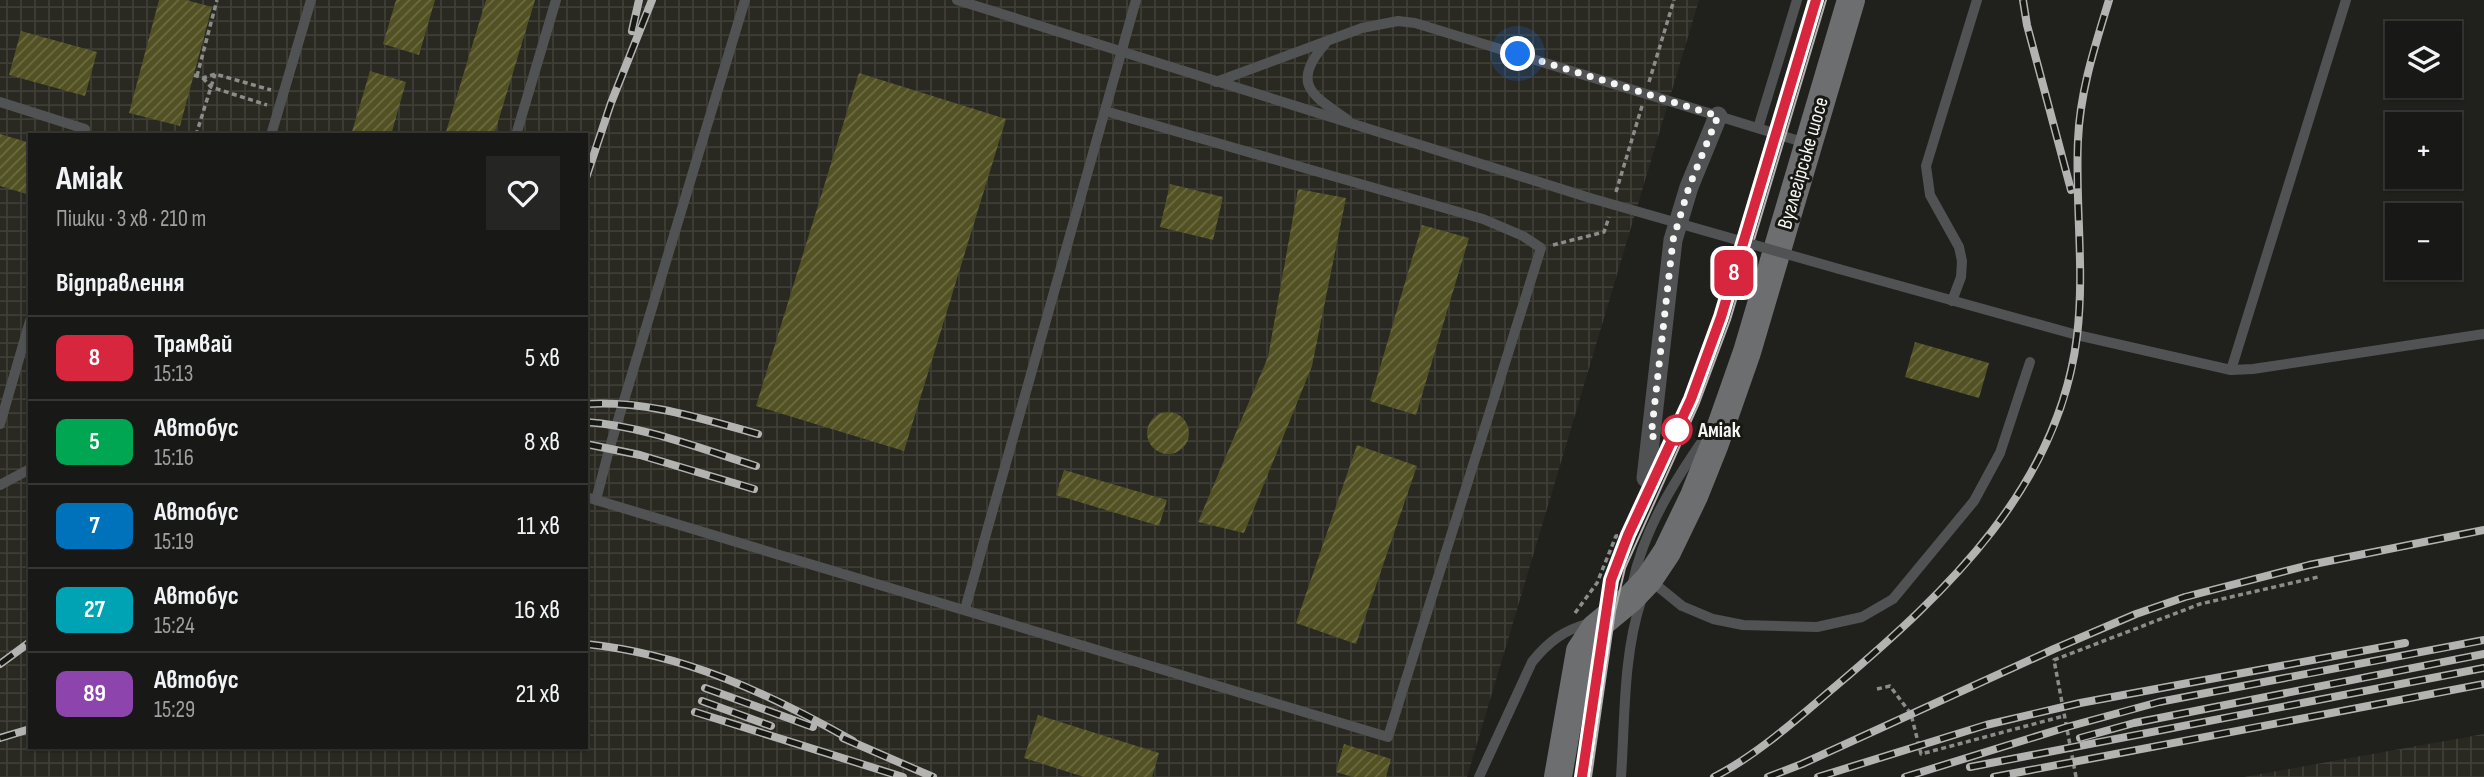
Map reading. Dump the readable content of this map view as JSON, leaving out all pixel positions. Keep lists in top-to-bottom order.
{
  "streets": {
    "street": ["Вуглегірське шосе"]
  },
  "places": ["Аміак"],
  "lines": ["tram line 8"],
  "page": {
    "on_map": "8",
    "map_buttons": ["+", "−"],
    "heading": [
      ["Аміак", "Пішки · 3 хв · 210 m"],
      "Відправлення"
    ],
    "list": [
      {
        "mark": "8",
        "name": "Трамвай",
        "note": "15:13",
        "value": "5 хв"
      },
      {
        "mark": "5",
        "name": "Автобус",
        "note": "15:16",
        "value": "8 хв"
      },
      {
        "mark": "7",
        "name": "Автобус",
        "note": "15:19",
        "value": "11 хв"
      },
      {
        "mark": "27",
        "name": "Автобус",
        "note": "15:24",
        "value": "16 хв"
      },
      {
        "mark": "89",
        "name": "Автобус",
        "note": "15:29",
        "value": "21 хв"
      }
    ]
  }
}
